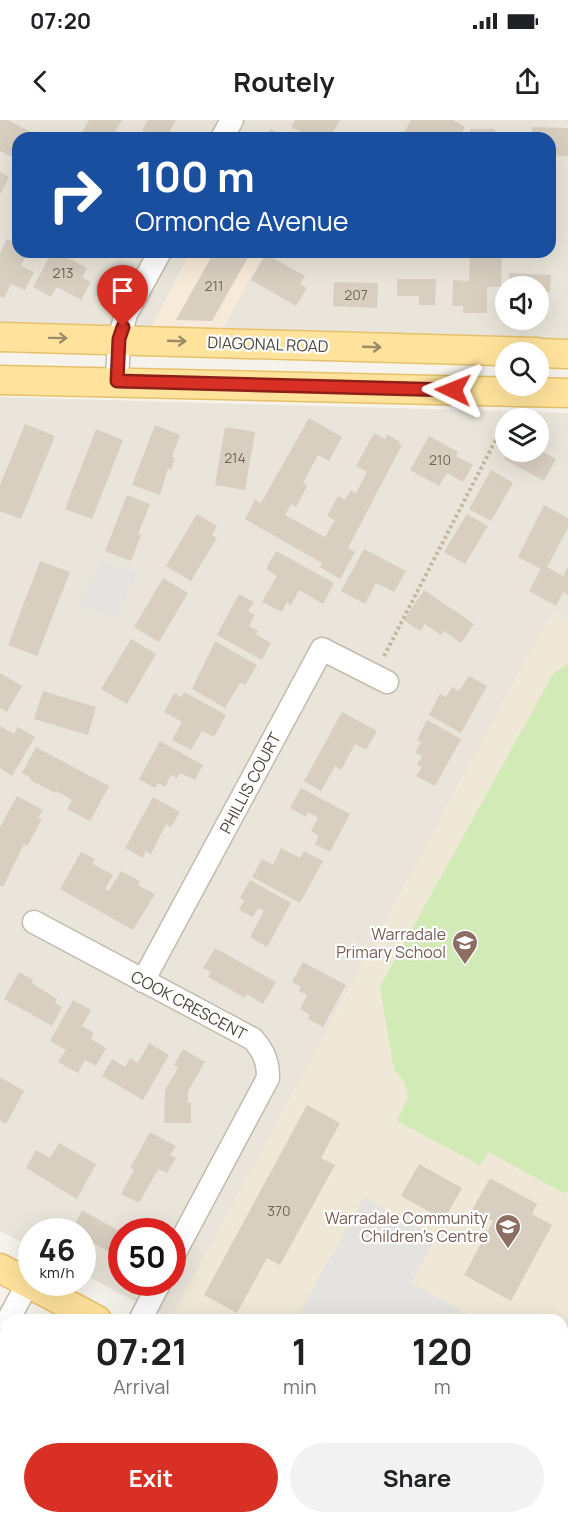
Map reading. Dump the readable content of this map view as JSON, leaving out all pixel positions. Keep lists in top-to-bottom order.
{
  "streets": {
    "main road": ["DIAGONAL ROAD"],
    "street": ["PHILLIS COURT", "COOK CRESCENT"]
  },
  "crossings": [
    ["PHILLIS COURT", "COOK CRESCENT"]
  ],
  "places": {
    "school or university": ["Warradale Primary School", "Warradale Community Children's Centre"]
  },
  "house_numbers": [
    "213",
    "211",
    "207",
    "214",
    "210",
    "370"
  ],
  "page": {
    "status": "07:20",
    "header": "Routely",
    "turn": ["100 m", "Ormonde Avenue"],
    "speed": "46 km/h",
    "limit": "50",
    "eta": [
      "07:21",
      "Arrival",
      "1",
      "min",
      "120",
      "m"
    ],
    "buttons": ["Exit", "Share"]
  }
}
